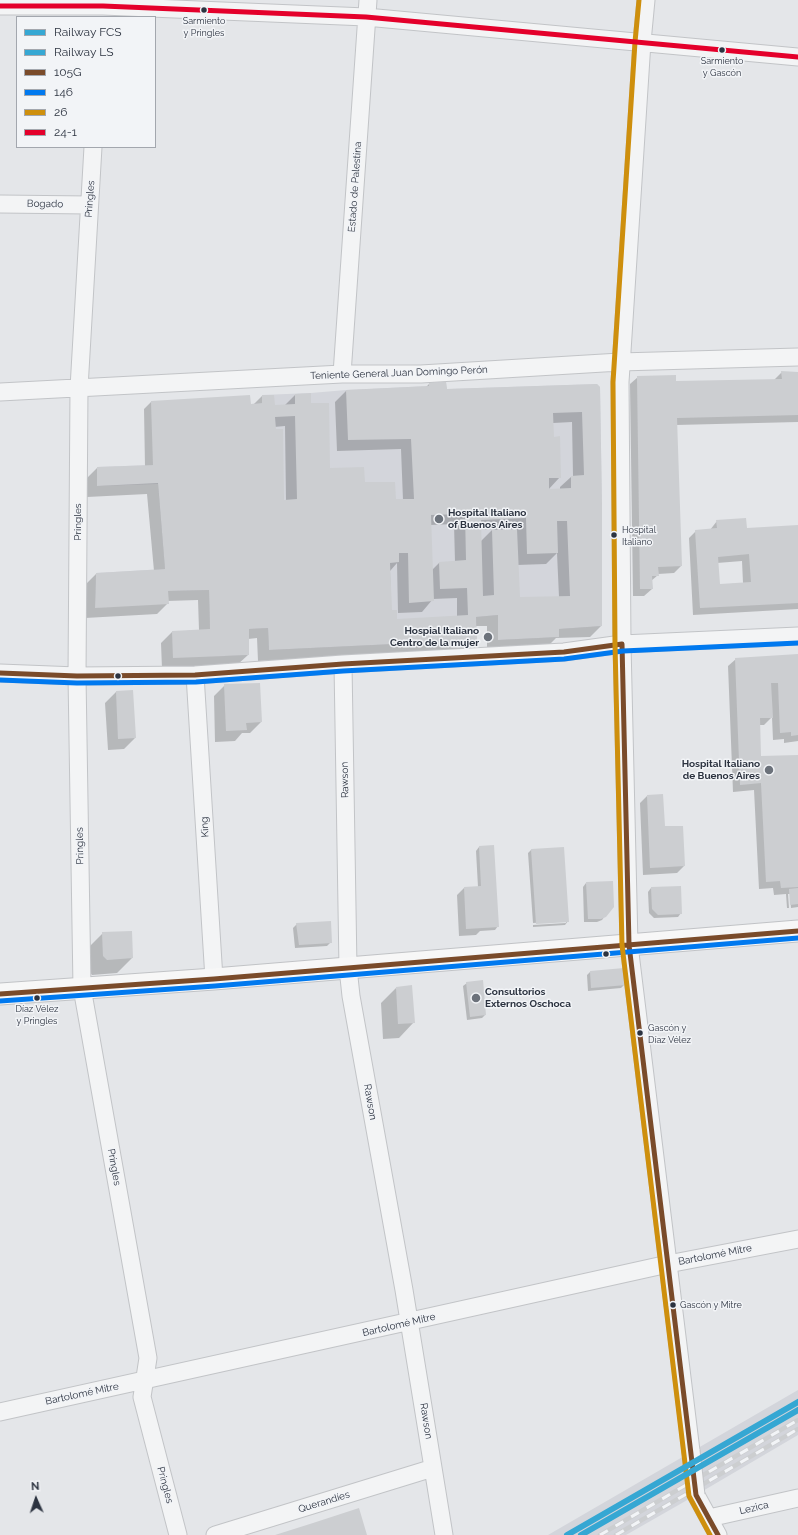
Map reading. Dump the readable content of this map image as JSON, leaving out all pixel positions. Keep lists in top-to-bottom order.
{
  "streets": {
    "street": [
      "Estado de Palestina",
      "Pringles",
      "Bogado",
      "Teniente General Juan Domingo Perón",
      "Rawson",
      "King",
      "Bartolomé Mitre",
      "Querandíes",
      "Lezica"
    ]
  },
  "crossings": [
    ["Estado de Palestina", "Teniente General Juan Domingo Perón"],
    ["Pringles", "Bogado"],
    ["Pringles", "Teniente General Juan Domingo Perón"],
    ["Pringles", "Bartolomé Mitre"],
    ["Rawson", "Bartolomé Mitre"],
    ["Rawson", "Querandíes"]
  ],
  "places": [
    "Sarmiento y Pringles",
    "Sarmiento y Gascón",
    "Hospital Italiano of Buenos Aires",
    "Hospital Italiano",
    "Hospial Italiano Centro de la mujer",
    "Hospital Italiano de Buenos Aires",
    "Díaz Vélez y Pringles",
    "Consultorios Externos Oschoca",
    "Gascón y Díaz Vélez",
    "Gascón y Mitre"
  ],
  "lines": [
    "transit line 26",
    "transit line 24-1",
    "transit line 146",
    "transit line 105G",
    "rail line FCS",
    "rail line LS"
  ],
  "legend": [
    "Railway FCS",
    "Railway LS",
    "105G",
    "146",
    "26",
    "24-1"
  ],
  "north": "top"
}
